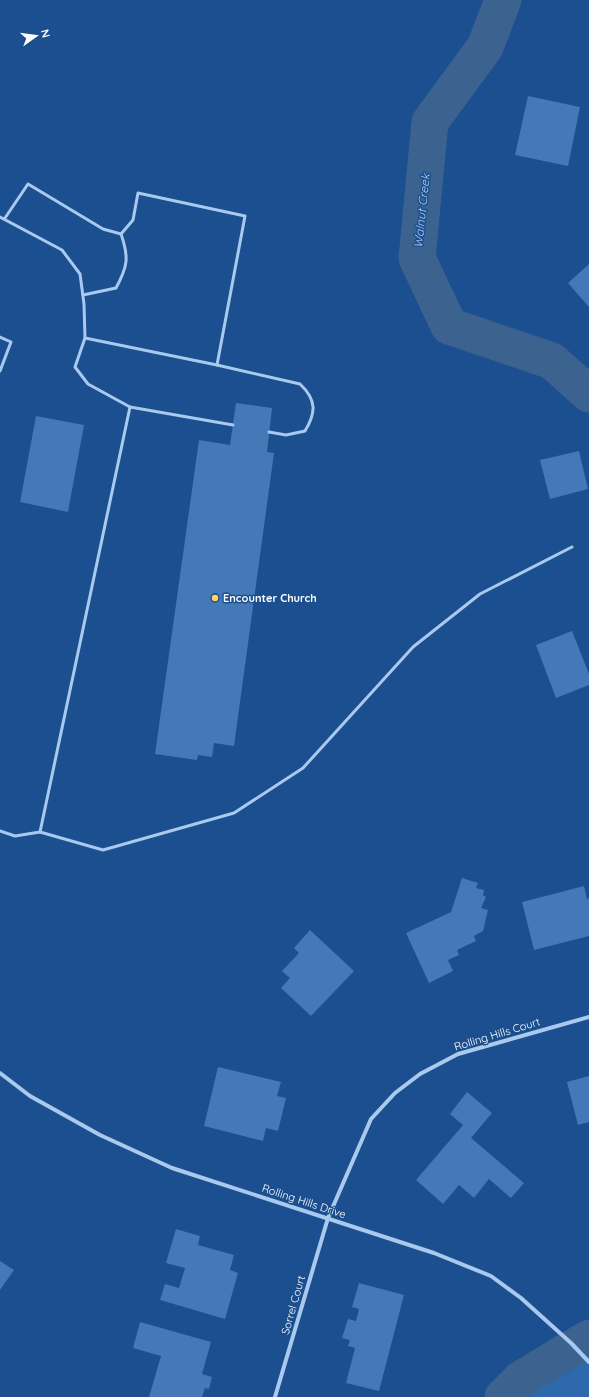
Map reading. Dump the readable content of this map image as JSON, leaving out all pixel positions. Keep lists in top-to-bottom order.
{
  "streets": {
    "street": ["Rolling Hills Court", "Rolling Hills Drive", "Sorrel Court"]
  },
  "crossings": [
    ["Rolling Hills Court", "Rolling Hills Drive"],
    ["Rolling Hills Court", "Sorrel Court"],
    ["Rolling Hills Drive", "Sorrel Court"]
  ],
  "water": ["Walnut Creek"],
  "places": ["Encounter Church"],
  "north": "right"
}
